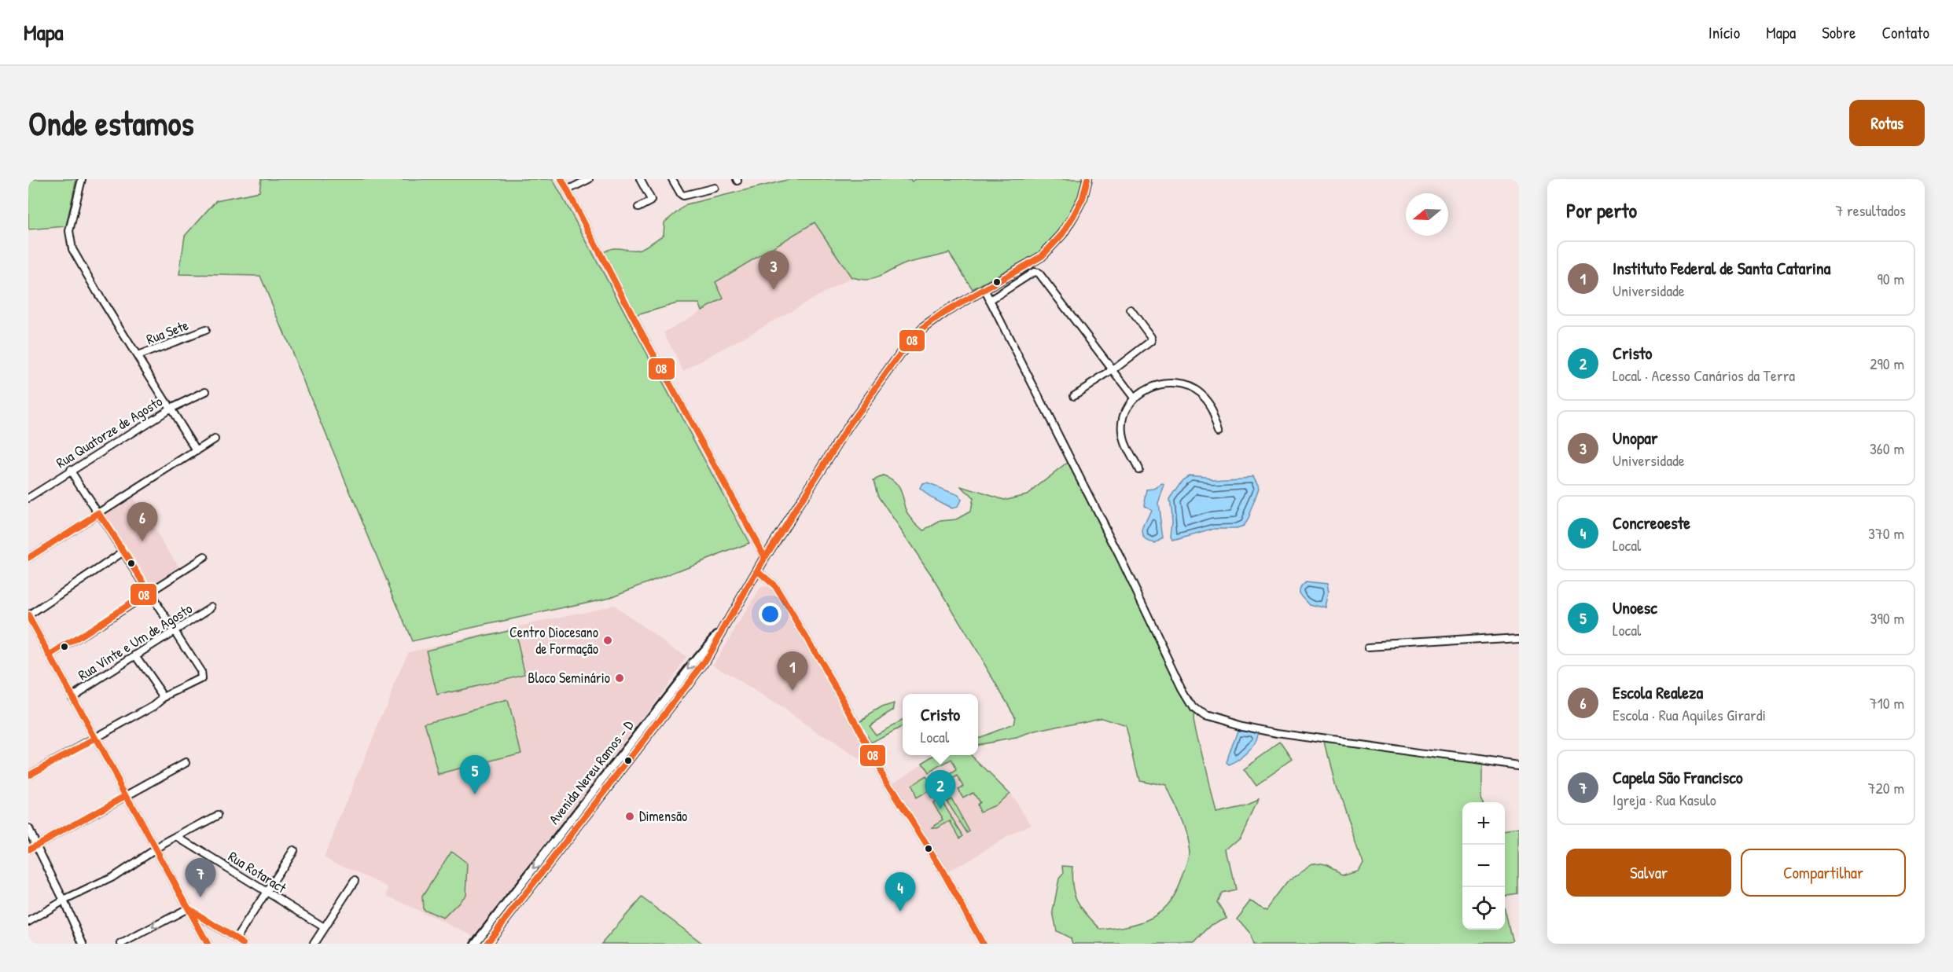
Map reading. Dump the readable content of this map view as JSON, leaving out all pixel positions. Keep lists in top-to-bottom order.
{
  "streets": {
    "street": [
      "Rua Sete",
      "Rua Quatorze de Agosto",
      "Rua Vinte e Um de Agosto",
      "Avenida Nereu Ramos - D",
      "Rua Rotaract"
    ]
  },
  "places": ["Centro Diocesano de Formação", "Bloco Seminário", "Dimensão"],
  "lines": ["transit line 08"],
  "north": "left",
  "page": {
    "header": "Mapa",
    "nav": [
      "Início",
      "Mapa",
      "Sobre",
      "Contato"
    ],
    "buttons": [
      "Rotas",
      ["Salvar", "Compartilhar"]
    ],
    "title": "Onde estamos",
    "heading": ["Por perto", "7 resultados"],
    "list": [
      {
        "mark": "1",
        "name": "Instituto Federal de Santa Catarina",
        "note": "Universidade",
        "value": "90 m"
      },
      {
        "mark": "2",
        "name": "Cristo",
        "note": "Local · Acesso Canários da Terra",
        "value": "290 m"
      },
      {
        "mark": "3",
        "name": "Unopar",
        "note": "Universidade",
        "value": "360 m"
      },
      {
        "mark": "4",
        "name": "Concreoeste",
        "note": "Local",
        "value": "370 m"
      },
      {
        "mark": "5",
        "name": "Unoesc",
        "note": "Local",
        "value": "390 m"
      },
      {
        "mark": "6",
        "name": "Escola Realeza",
        "note": "Escola · Rua Aquiles Girardi",
        "value": "710 m"
      },
      {
        "mark": "7",
        "name": "Capela São Francisco",
        "note": "Igreja · Rua Kasulo",
        "value": "720 m"
      }
    ],
    "pins": [
      "3",
      "6",
      "1",
      "5",
      "2",
      "7",
      "4"
    ],
    "popup": ["Cristo", "Local"],
    "map_buttons": ["+", "−"]
  }
}
